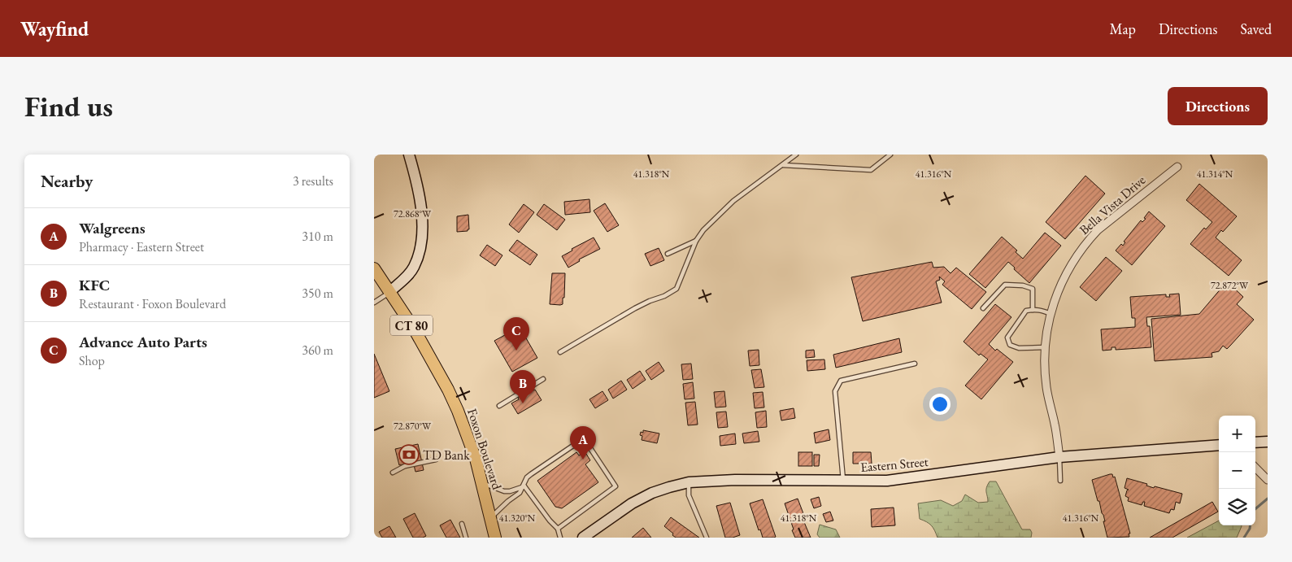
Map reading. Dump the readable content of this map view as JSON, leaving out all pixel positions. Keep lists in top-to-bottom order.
{
  "streets": {
    "main road": ["CT 80", "Foxon Boulevard"],
    "street": ["Bella Vista Drive", "Eastern Street"]
  },
  "crossings": [
    ["Bella Vista Drive", "Eastern Street"]
  ],
  "places": {
    "bank": ["TD Bank"]
  },
  "page": {
    "header": "Wayfind",
    "nav": ["Map", "Directions", "Saved"],
    "buttons": "Directions",
    "title": "Find us",
    "heading": ["Nearby", "3 results"],
    "list": [
      {
        "mark": "A",
        "name": "Walgreens",
        "note": "Pharmacy · Eastern Street",
        "value": "310 m"
      },
      {
        "mark": "B",
        "name": "KFC",
        "note": "Restaurant · Foxon Boulevard",
        "value": "350 m"
      },
      {
        "mark": "C",
        "name": "Advance Auto Parts",
        "note": "Shop",
        "value": "360 m"
      }
    ],
    "pins": ["C", "B", "A"],
    "map_buttons": ["+", "−"]
  },
  "coordinates": [
    "41.318°N",
    "41.316°N",
    "41.314°N",
    "72.868°W",
    "72.872°W",
    "72.870°W",
    "41.320°N"
  ]
}
